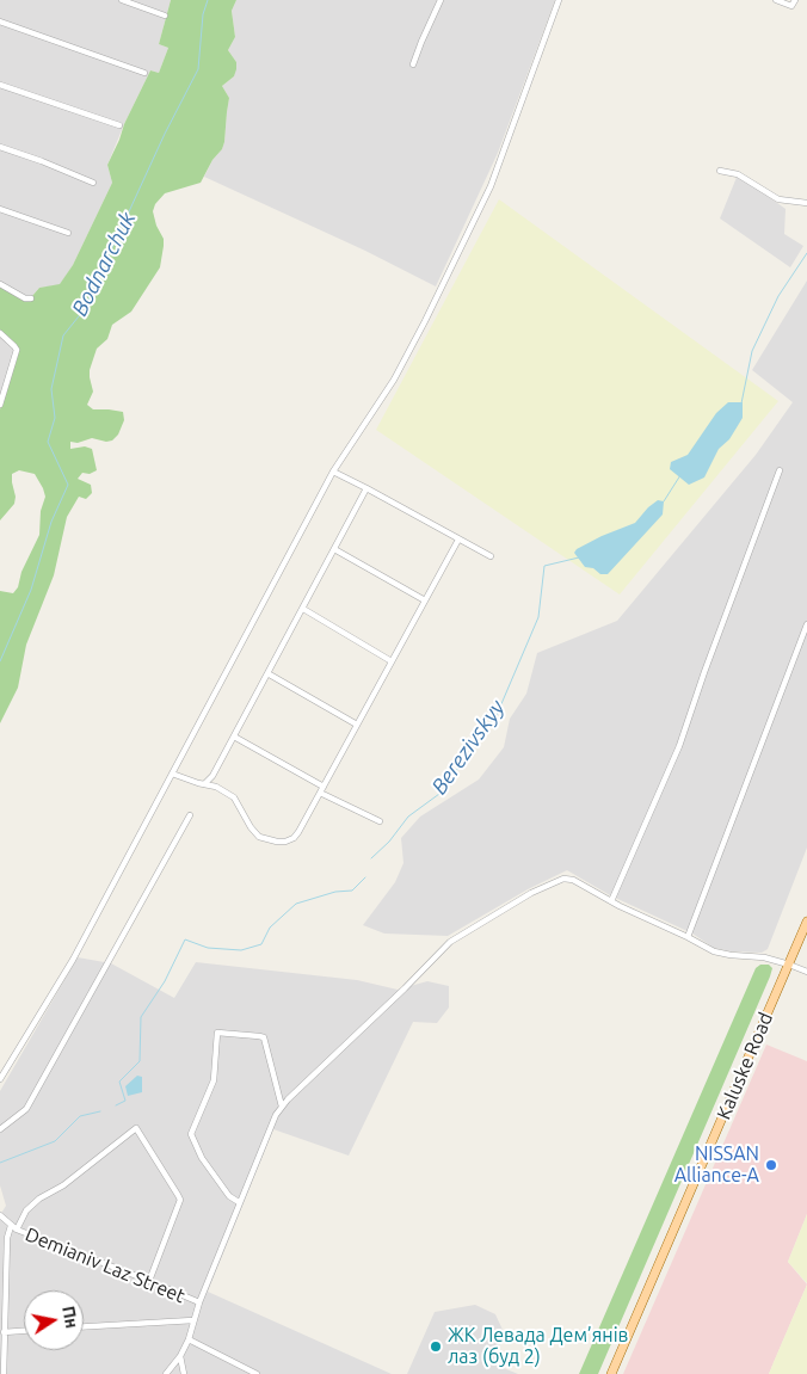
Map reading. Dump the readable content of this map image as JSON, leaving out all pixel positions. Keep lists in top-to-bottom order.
{
  "streets": {
    "main road": ["Kaluske Road"],
    "street": ["Demianiv Laz Street"]
  },
  "water": ["Bodnarchuk", "Berezivskyy"],
  "places": ["NISSAN Alliance-A", "ЖК Левада Дем’янів лаз (буд 2)"],
  "north": "right"
}
